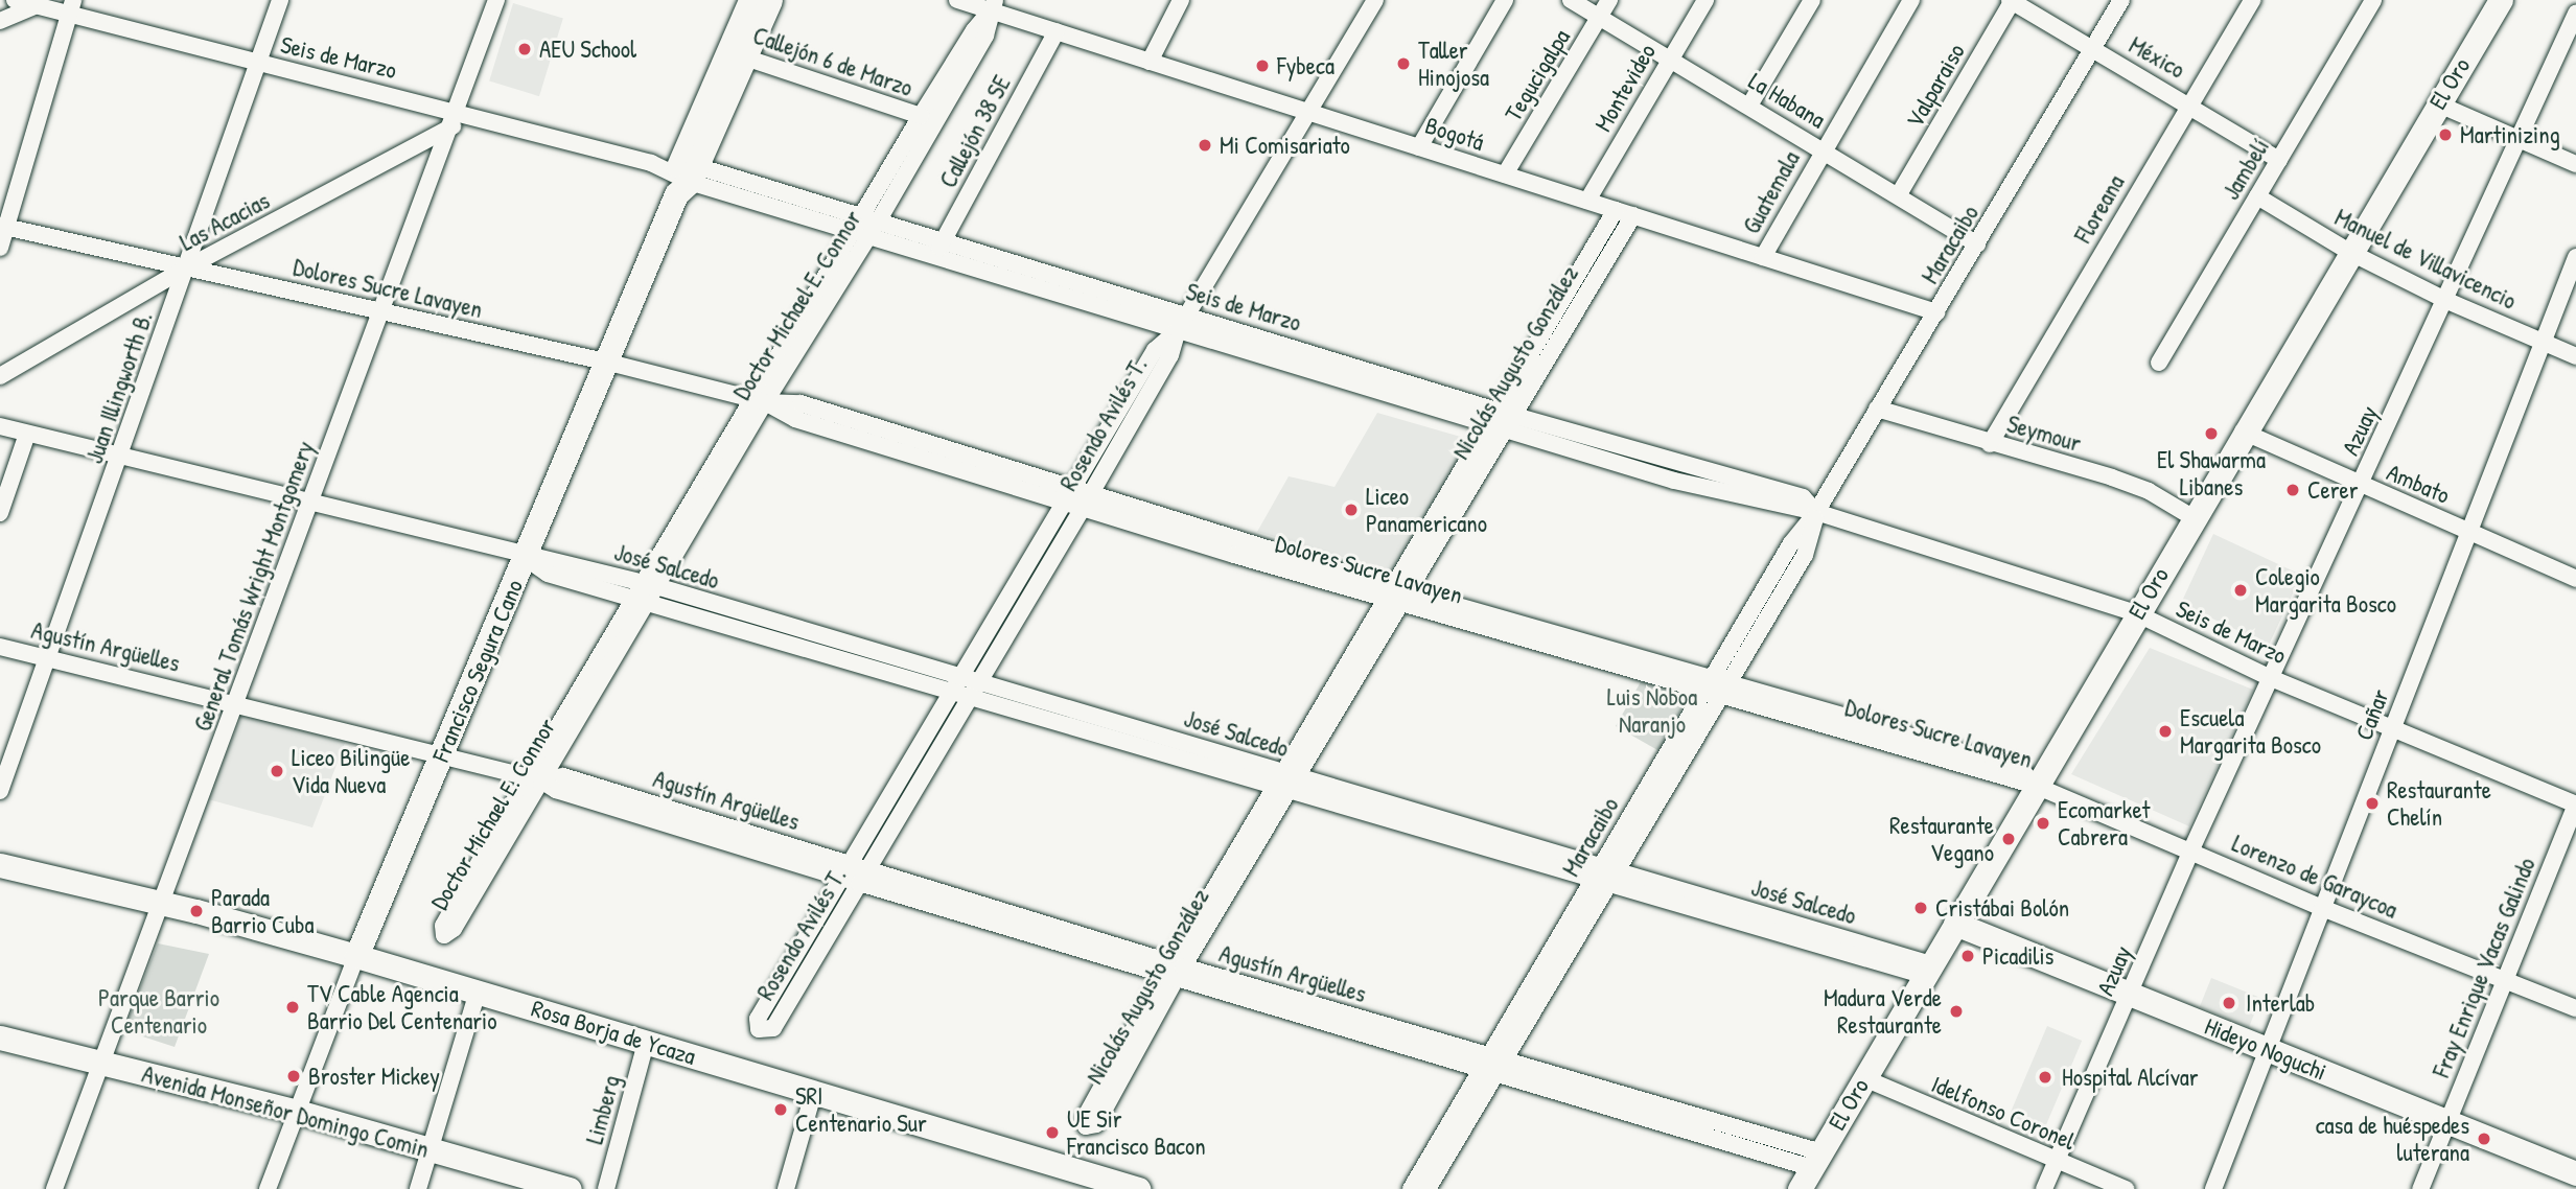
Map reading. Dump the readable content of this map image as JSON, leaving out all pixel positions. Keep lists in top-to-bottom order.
{
  "streets": {
    "street": [
      "Seis de Marzo",
      "México",
      "Callejón 6 de Marzo",
      "Tegucigalpa",
      "El Oro",
      "Valparaiso",
      "Montevideo",
      "La Habana",
      "Callejón 38 SE",
      "Bogotá",
      "Jambelí",
      "Guatemala",
      "Floreana",
      "Las Acacias",
      "Maracaibo",
      "Manuel de Villavicencio",
      "Dolores Sucre Lavayen",
      "Doctor Michael E. Connor",
      "Nicolás Augusto González",
      "Juan Illingworth B.",
      "Rosendo Avilés T.",
      "Azuay",
      "Seymour",
      "Ambato",
      "José Salcedo",
      "General Tomás Wright Montgomery",
      "Agustín Argüelles",
      "Francisco Segura Cano",
      "Cañar",
      "Lorenzo de Garaycoa",
      "Fray Enrique Vacas Galindo",
      "Rosa Borja de Ycaza",
      "Hideyo Noguchi",
      "Limberg",
      "Avenida Monseñor Domingo Comin",
      "Idelfonso Coronel"
    ]
  },
  "crossings": [
    ["Seis de Marzo", "El Oro"],
    ["Seis de Marzo", "Callejón 38 SE"],
    ["Seis de Marzo", "Las Acacias"],
    ["Seis de Marzo", "Maracaibo"],
    ["Seis de Marzo", "Doctor Michael E. Connor"],
    ["Seis de Marzo", "Nicolás Augusto González"],
    ["Seis de Marzo", "Juan Illingworth B."],
    ["Seis de Marzo", "Rosendo Avilés T."],
    ["Seis de Marzo", "Azuay"],
    ["Seis de Marzo", "General Tomás Wright Montgomery"],
    ["Seis de Marzo", "Francisco Segura Cano"],
    ["Seis de Marzo", "Cañar"],
    ["Seis de Marzo", "Fray Enrique Vacas Galindo"],
    ["México", "Valparaiso"],
    ["México", "Jambelí"],
    ["México", "Floreana"],
    ["México", "Maracaibo"],
    ["Callejón 6 de Marzo", "Doctor Michael E. Connor"],
    ["Callejón 6 de Marzo", "Francisco Segura Cano"],
    ["Tegucigalpa", "La Habana"],
    ["Tegucigalpa", "Bogotá"],
    ["El Oro", "Manuel de Villavicencio"],
    ["El Oro", "Dolores Sucre Lavayen"],
    ["El Oro", "Seymour"],
    ["El Oro", "Ambato"],
    ["El Oro", "José Salcedo"],
    ["El Oro", "Agustín Argüelles"],
    ["El Oro", "Lorenzo de Garaycoa"],
    ["El Oro", "Hideyo Noguchi"],
    ["El Oro", "Idelfonso Coronel"],
    ["Valparaiso", "La Habana"],
    ["Montevideo", "La Habana"],
    ["Montevideo", "Bogotá"],
    ["La Habana", "Guatemala"],
    ["La Habana", "Maracaibo"],
    ["Callejón 38 SE", "Bogotá"],
    ["Bogotá", "Guatemala"],
    ["Bogotá", "Maracaibo"],
    ["Bogotá", "Doctor Michael E. Connor"],
    ["Bogotá", "Nicolás Augusto González"],
    ["Bogotá", "Rosendo Avilés T."],
    ["Jambelí", "Manuel de Villavicencio"],
    ["Floreana", "Seymour"],
    ["Las Acacias", "Dolores Sucre Lavayen"],
    ["Las Acacias", "Juan Illingworth B."],
    ["Las Acacias", "General Tomás Wright Montgomery"],
    ["Maracaibo", "Dolores Sucre Lavayen"],
    ["Maracaibo", "Seymour"],
    ["Maracaibo", "José Salcedo"],
    ["Maracaibo", "Agustín Argüelles"],
    ["Manuel de Villavicencio", "Azuay"],
    ["Manuel de Villavicencio", "Cañar"],
    ["Dolores Sucre Lavayen", "Doctor Michael E. Connor"],
    ["Dolores Sucre Lavayen", "Nicolás Augusto González"],
    ["Dolores Sucre Lavayen", "Juan Illingworth B."],
    ["Dolores Sucre Lavayen", "Rosendo Avilés T."],
    ["Dolores Sucre Lavayen", "General Tomás Wright Montgomery"],
    ["Dolores Sucre Lavayen", "Francisco Segura Cano"],
    ["Dolores Sucre Lavayen", "Lorenzo de Garaycoa"],
    ["Doctor Michael E. Connor", "José Salcedo"],
    ["Doctor Michael E. Connor", "Agustín Argüelles"],
    ["Nicolás Augusto González", "José Salcedo"],
    ["Nicolás Augusto González", "Agustín Argüelles"],
    ["Juan Illingworth B.", "José Salcedo"],
    ["Juan Illingworth B.", "Agustín Argüelles"],
    ["Rosendo Avilés T.", "José Salcedo"],
    ["Rosendo Avilés T.", "Agustín Argüelles"],
    ["Azuay", "Ambato"],
    ["Azuay", "Lorenzo de Garaycoa"],
    ["Azuay", "Hideyo Noguchi"],
    ["Azuay", "Idelfonso Coronel"],
    ["Ambato", "Cañar"],
    ["José Salcedo", "General Tomás Wright Montgomery"],
    ["José Salcedo", "Francisco Segura Cano"],
    ["General Tomás Wright Montgomery", "Agustín Argüelles"],
    ["General Tomás Wright Montgomery", "Rosa Borja de Ycaza"],
    ["General Tomás Wright Montgomery", "Avenida Monseñor Domingo Comin"],
    ["Agustín Argüelles", "Francisco Segura Cano"],
    ["Francisco Segura Cano", "Rosa Borja de Ycaza"],
    ["Francisco Segura Cano", "Avenida Monseñor Domingo Comin"],
    ["Cañar", "Lorenzo de Garaycoa"],
    ["Cañar", "Hideyo Noguchi"],
    ["Lorenzo de Garaycoa", "Fray Enrique Vacas Galindo"],
    ["Fray Enrique Vacas Galindo", "Hideyo Noguchi"],
    ["Rosa Borja de Ycaza", "Limberg"]
  ],
  "parks": ["Luis Noboa Naranjo", "Parque Barrio Centenario"],
  "places": [
    "AEU School",
    "Taller Hinojosa",
    "Fybeca",
    "Martinizing",
    "Mi Comisariato",
    "El Shawarma Libanes",
    "Cerer",
    "Liceo Panamericano",
    "Colegio Margarita Bosco",
    "Escuela Margarita Bosco",
    "Liceo Bilingüe Vida Nueva",
    "Restaurante Chelín",
    "Ecomarket Cabrera",
    "Restaurante Vegano",
    "Cristábai Bolón",
    "Parada Barrio Cuba",
    "Picadilis",
    "Interlab",
    "TV Cable Agencia Barrio Del Centenario",
    "Madura Verde Restaurante",
    "Broster Mickey",
    "Hospital Alcívar",
    "SRI Centenario Sur",
    "UE Sir Francisco Bacon",
    "casa de huéspedes luterana"
  ]
}
